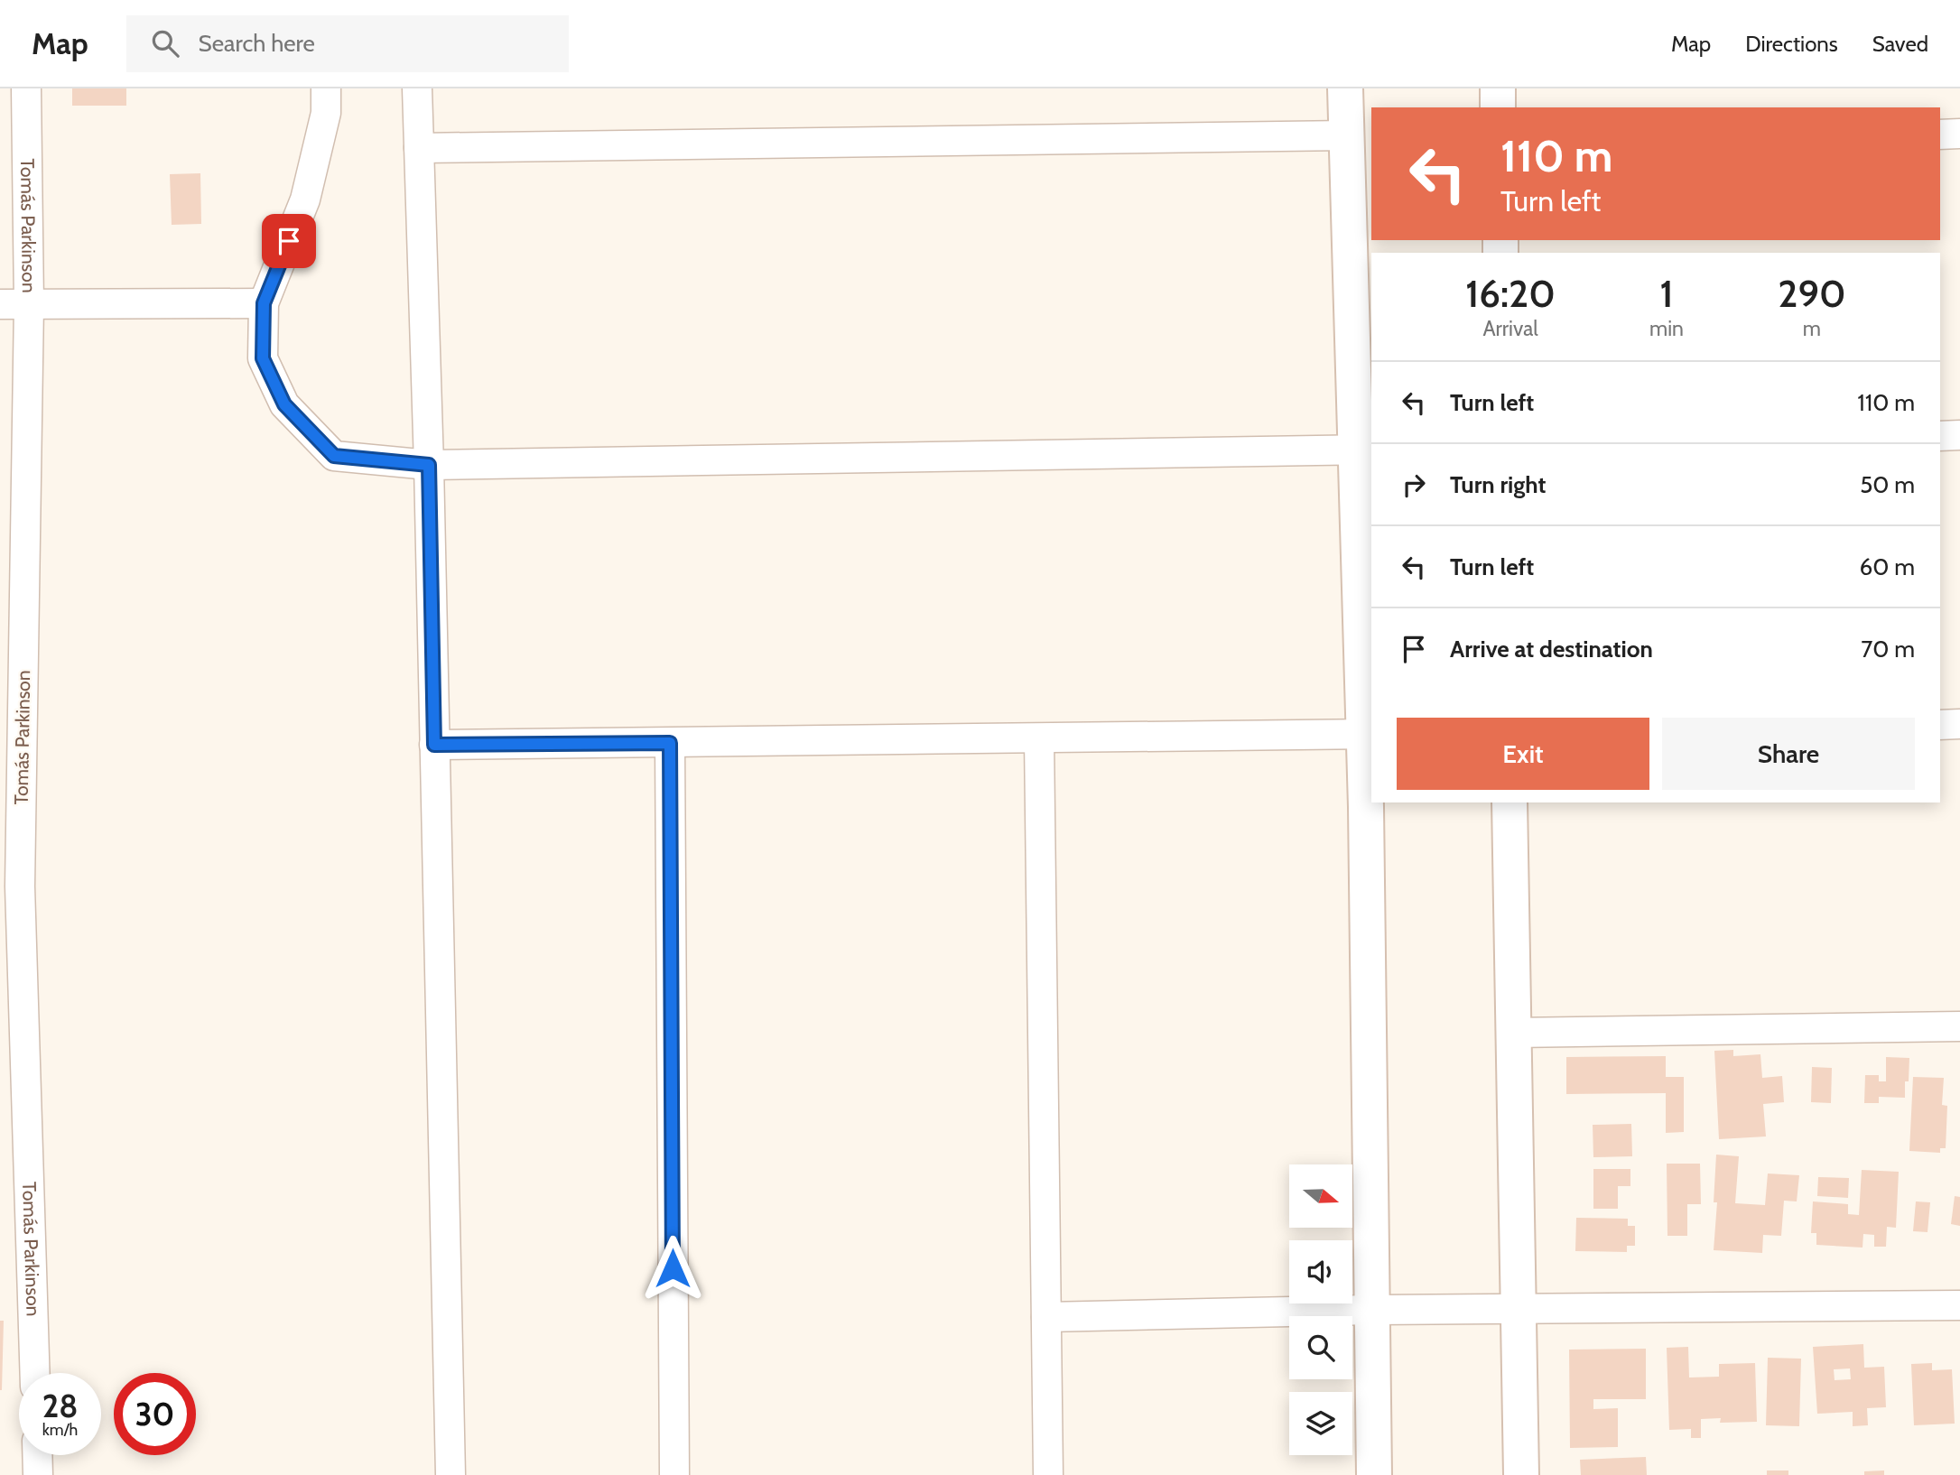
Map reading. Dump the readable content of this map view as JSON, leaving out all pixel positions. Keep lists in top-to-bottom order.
{
  "streets": {
    "street": ["Tomás Parkinson"]
  },
  "north": "right",
  "page": {
    "header": "Map",
    "search": "Search here",
    "nav": ["Map", "Directions", "Saved"],
    "turn": ["110 m", "Turn left"],
    "eta": [
      "16:20",
      "Arrival",
      "1",
      "min",
      "290",
      "m"
    ],
    "list": [
      {
        "name": "Turn left",
        "value": "110 m"
      },
      {
        "name": "Turn right",
        "value": "50 m"
      },
      {
        "name": "Turn left",
        "value": "60 m"
      },
      {
        "name": "Arrive at destination",
        "value": "70 m"
      }
    ],
    "buttons": ["Exit", "Share"],
    "speed": "28 km/h",
    "limit": "30"
  }
}
